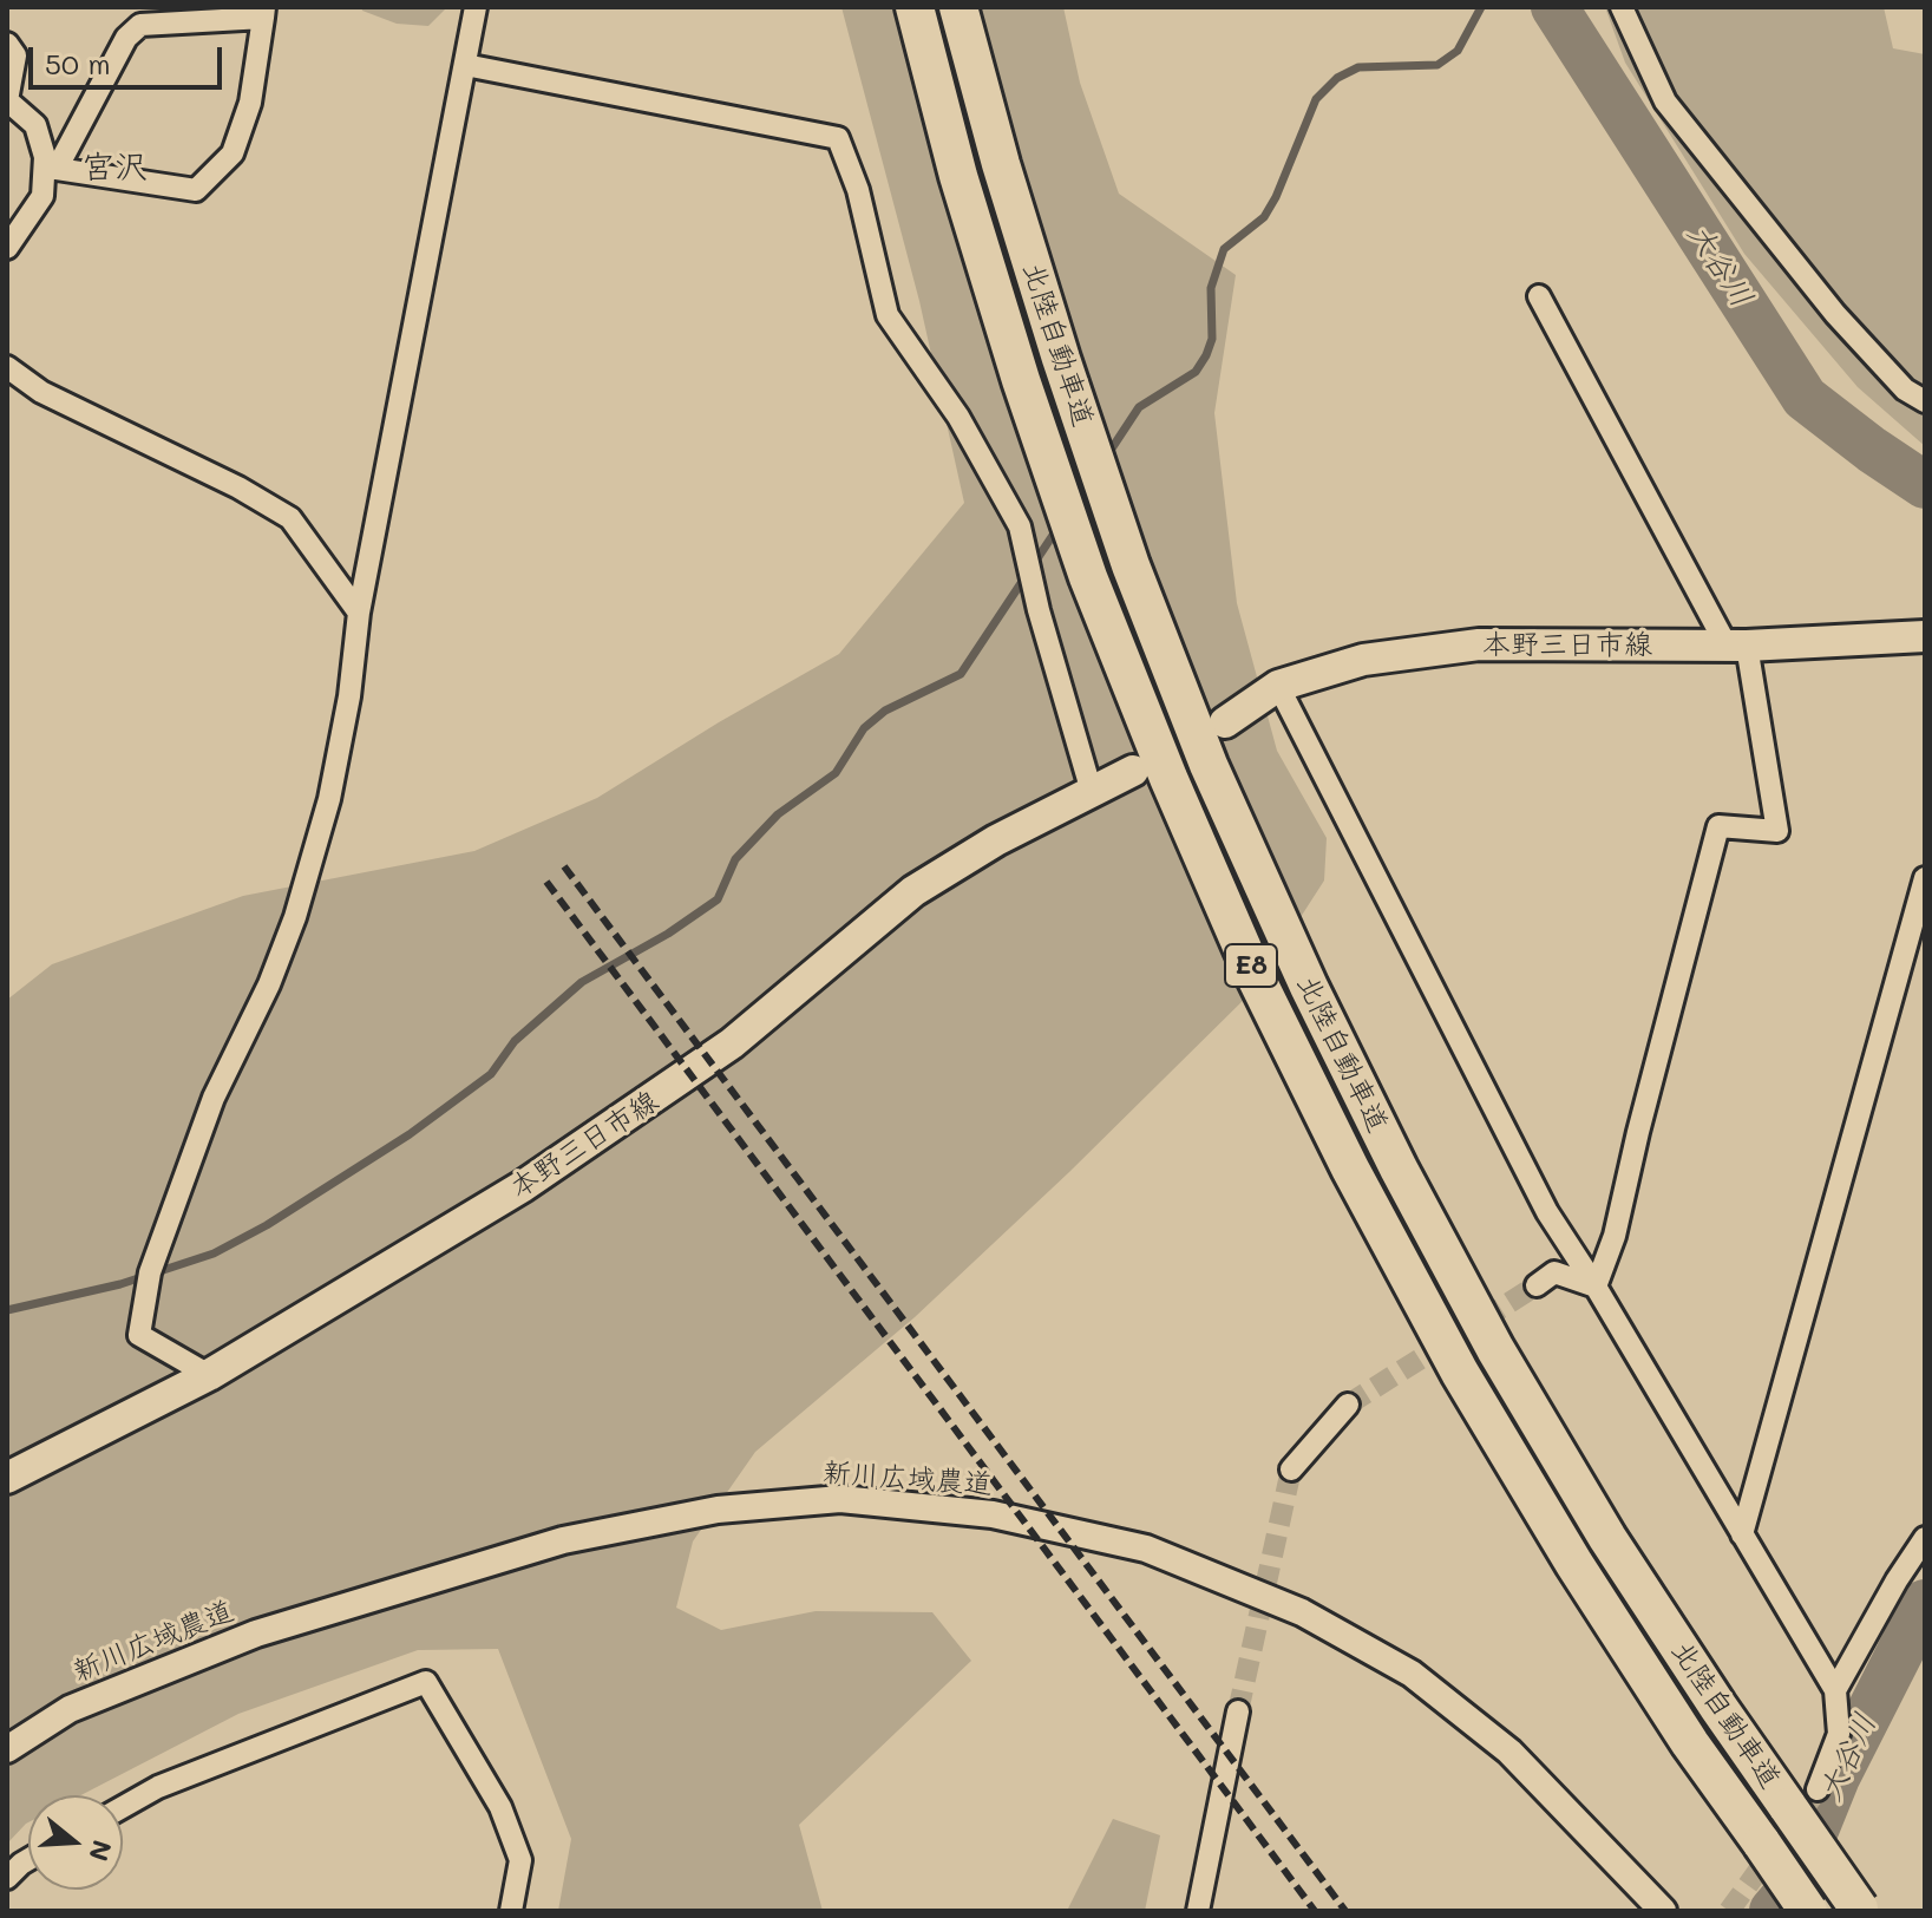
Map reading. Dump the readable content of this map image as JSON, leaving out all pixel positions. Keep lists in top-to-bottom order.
{
  "streets": {
    "highway": ["北陸自動車道", "E8"],
    "main road": ["本野三日市線"],
    "street": ["新川広域農道"]
  },
  "districts": ["宮沢"],
  "water": ["大谷川"],
  "scale_bar": "50 m",
  "north": "right"
}
